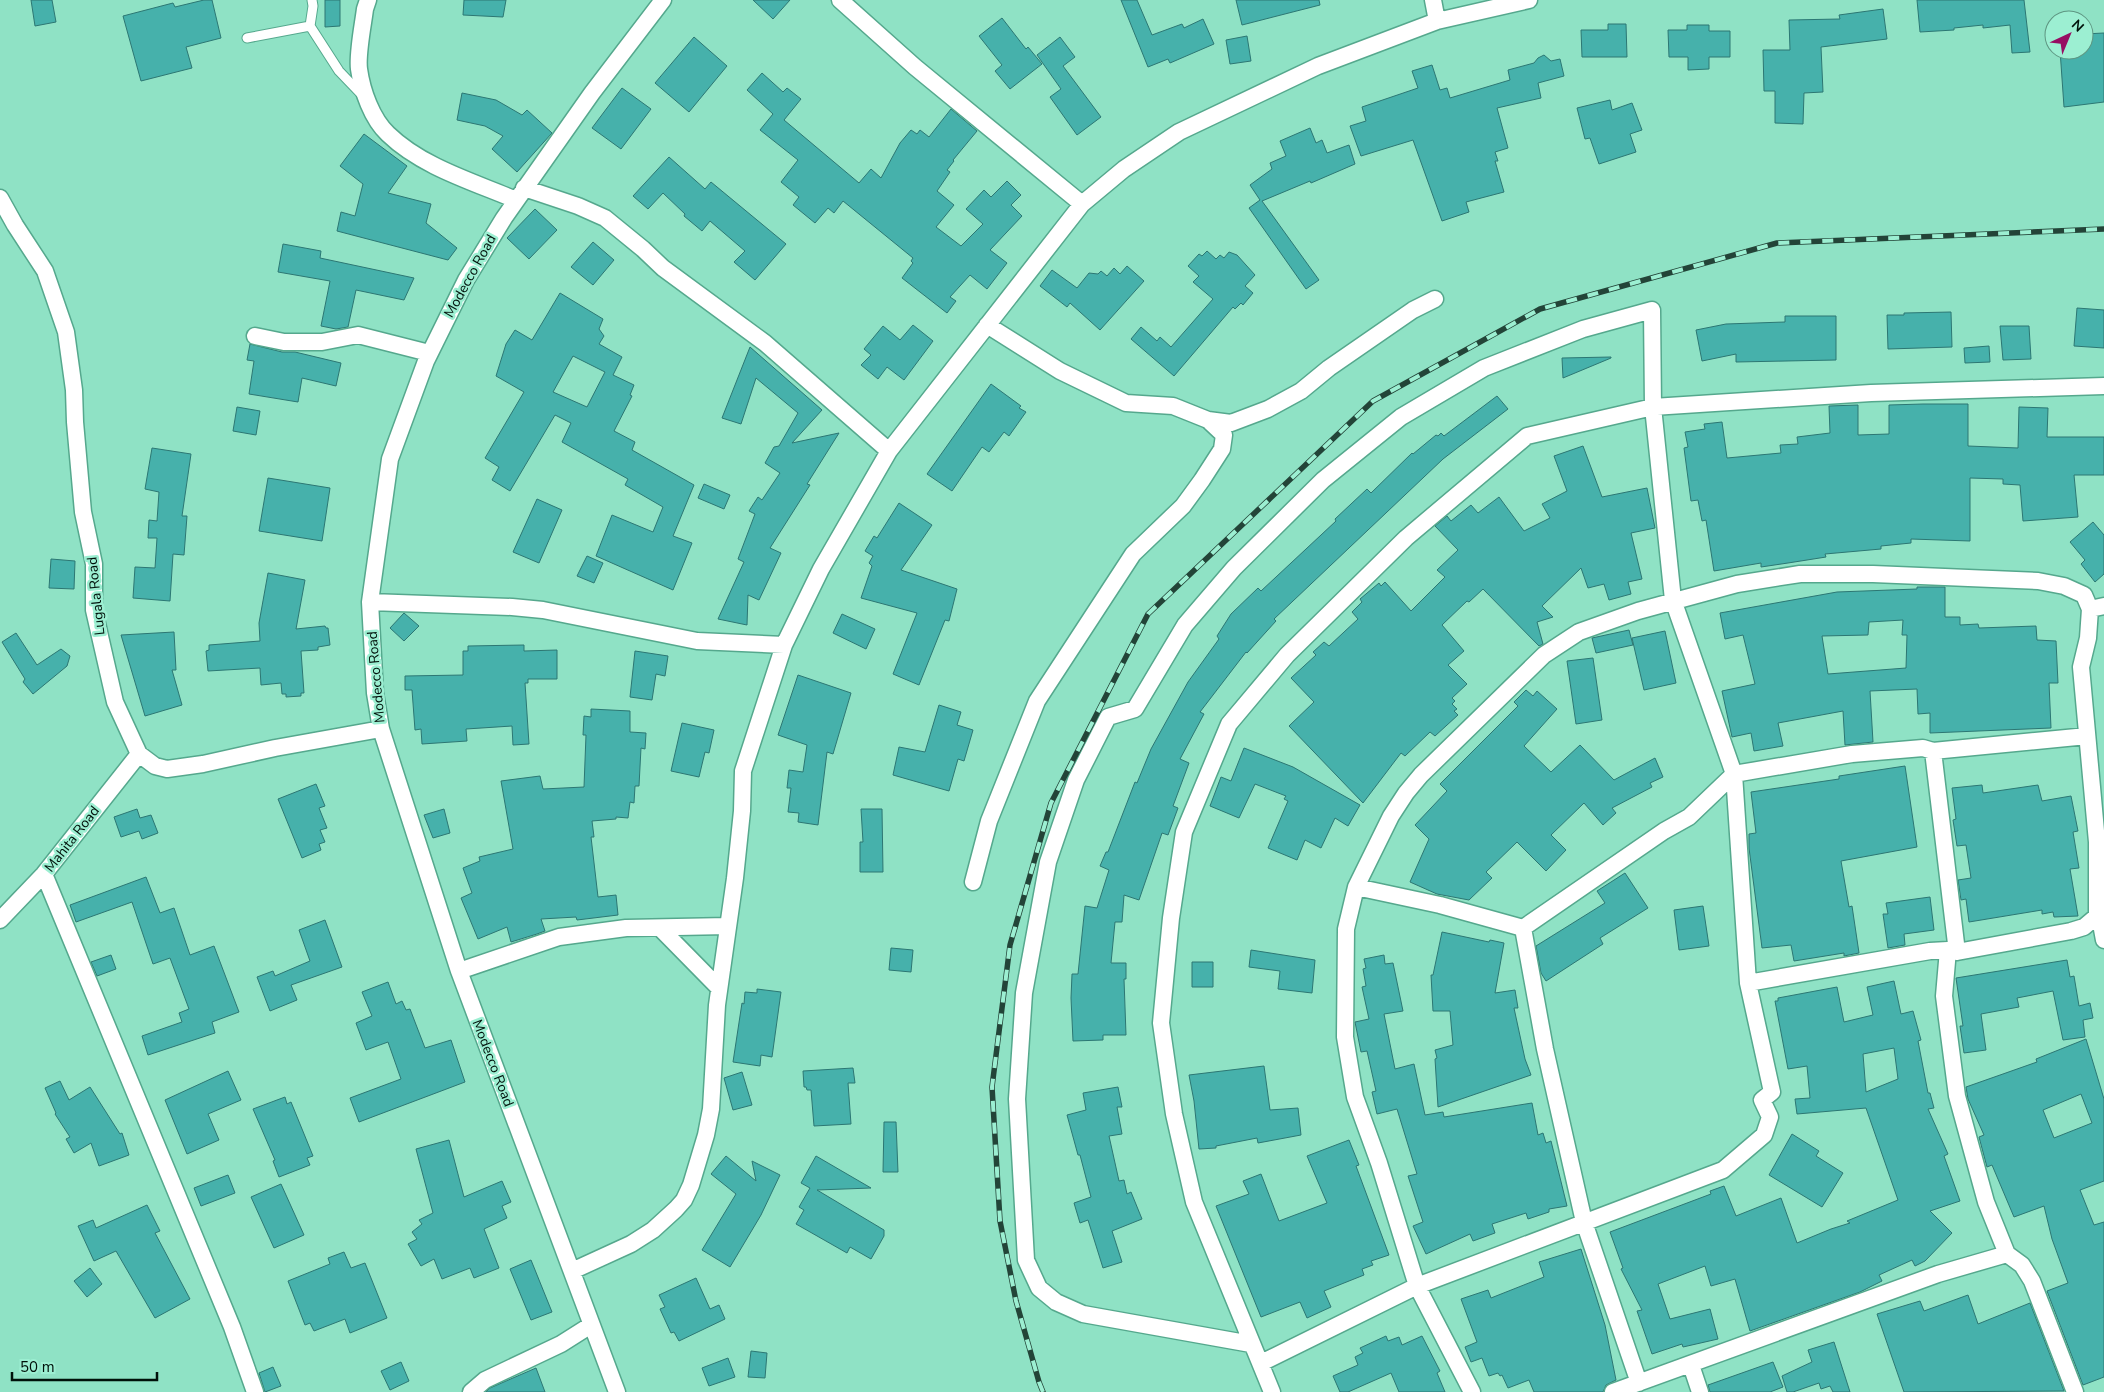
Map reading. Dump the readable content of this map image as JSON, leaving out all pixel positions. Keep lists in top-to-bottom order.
{
  "streets": {
    "street": ["Modecco Road", "Lugala Road", "Mahita Road"]
  },
  "crossings": [
    ["Lugala Road", "Mahita Road"]
  ],
  "scale_bar": "50 m",
  "north": "top right"
}
